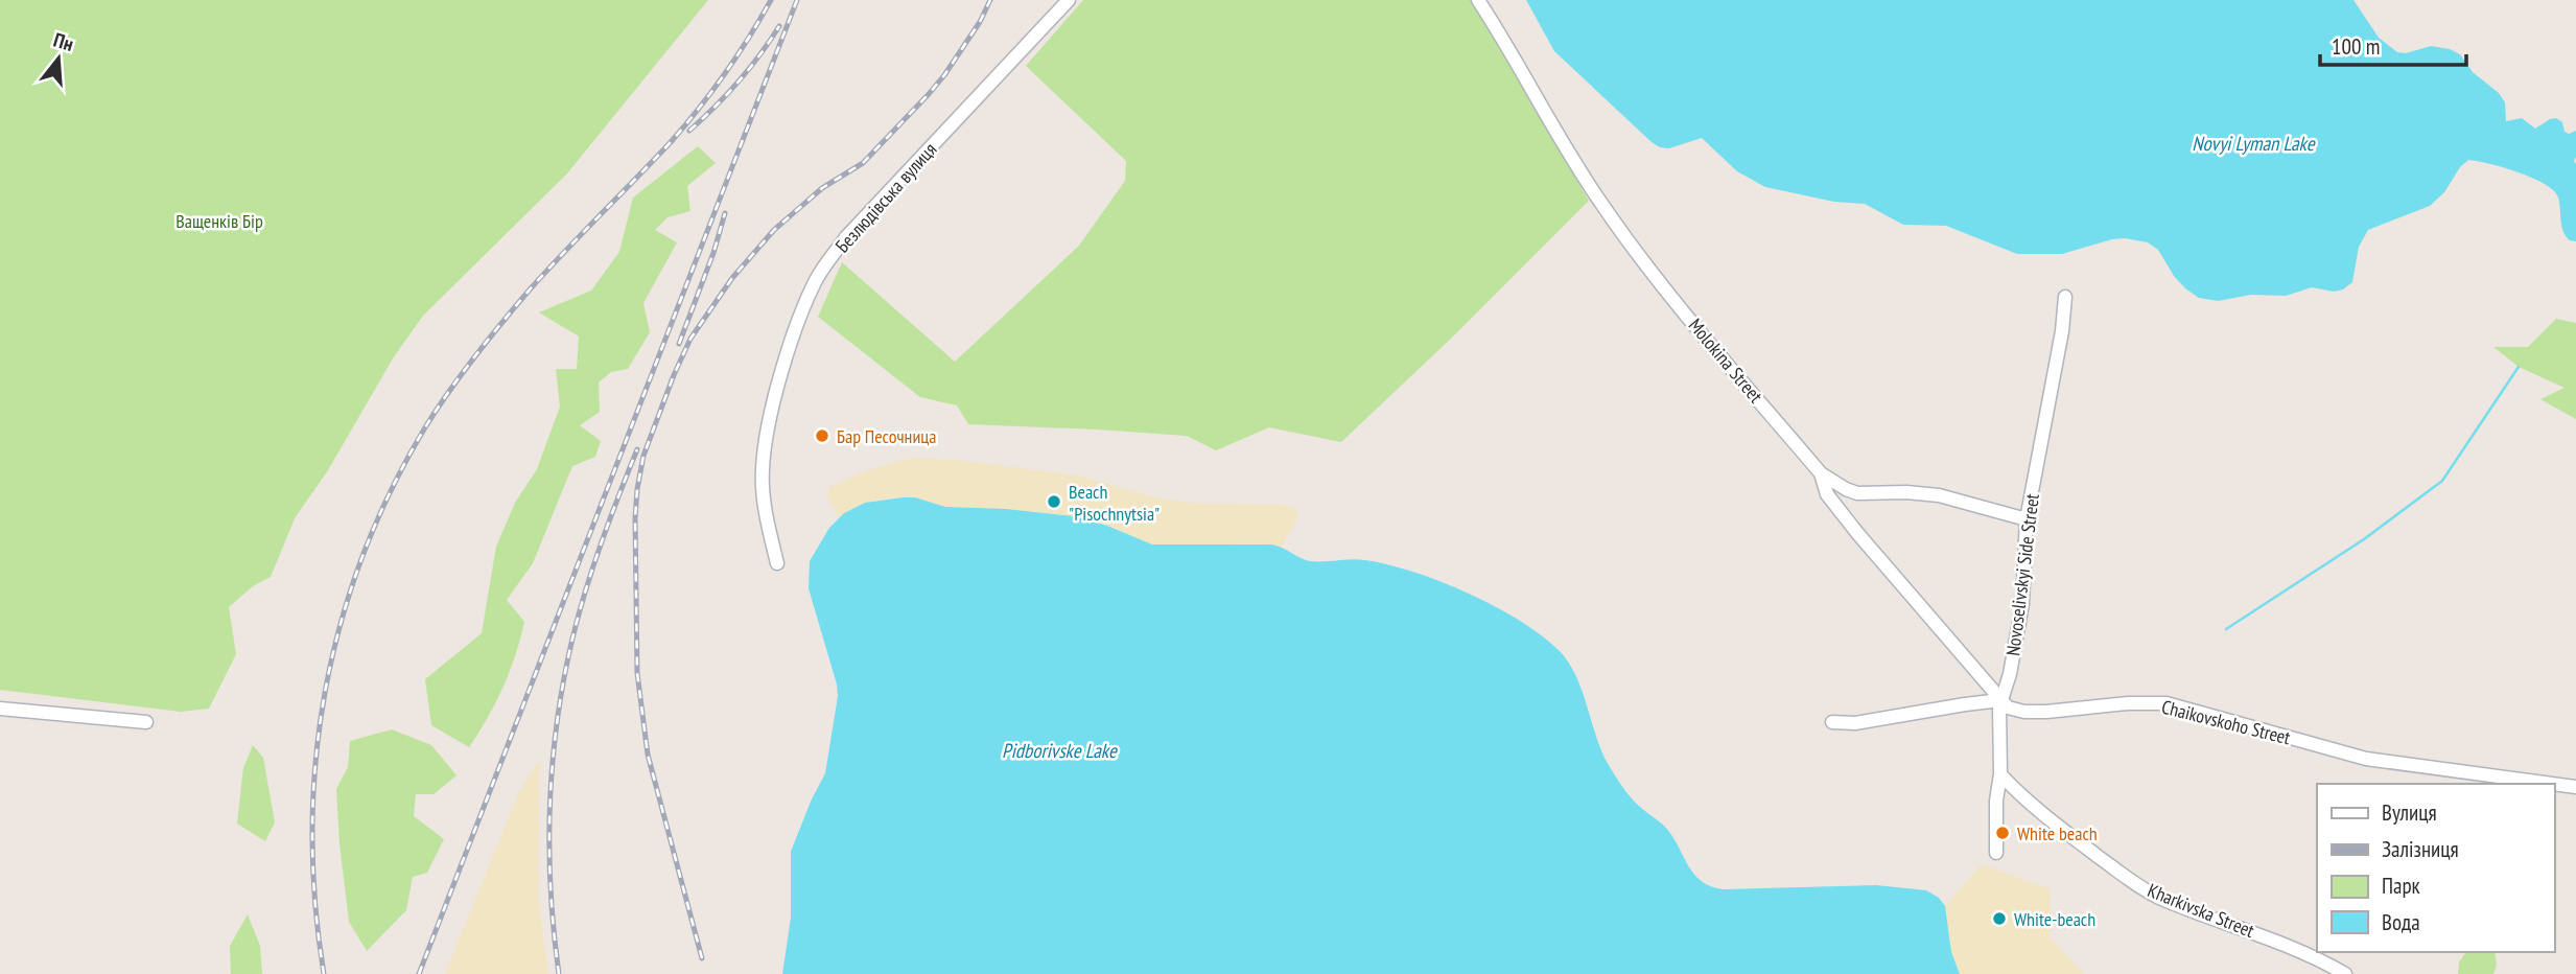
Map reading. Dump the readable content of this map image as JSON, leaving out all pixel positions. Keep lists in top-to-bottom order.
{
  "streets": {
    "street": [
      "Безлюдівська вулиця",
      "Molokina Street",
      "Novoselivskyi Side Street",
      "Chaikovskoho Street",
      "Kharkivska Street"
    ]
  },
  "crossings": [
    ["Molokina Street", "Novoselivskyi Side Street"],
    ["Molokina Street", "Chaikovskoho Street"],
    ["Novoselivskyi Side Street", "Chaikovskoho Street"],
    ["Novoselivskyi Side Street", "Kharkivska Street"]
  ],
  "water": ["Novyi Lyman Lake", "Pidborivske Lake"],
  "parks": ["Ващенків Бір"],
  "places": [
    "Бар Песочница",
    "Beach \"Pisochnytsia\"",
    "White beach",
    "White-beach"
  ],
  "legend": [
    "Вулиця",
    "Залізниця",
    "Парк",
    "Вода"
  ],
  "scale_bar": "100 m",
  "north": "top"
}
